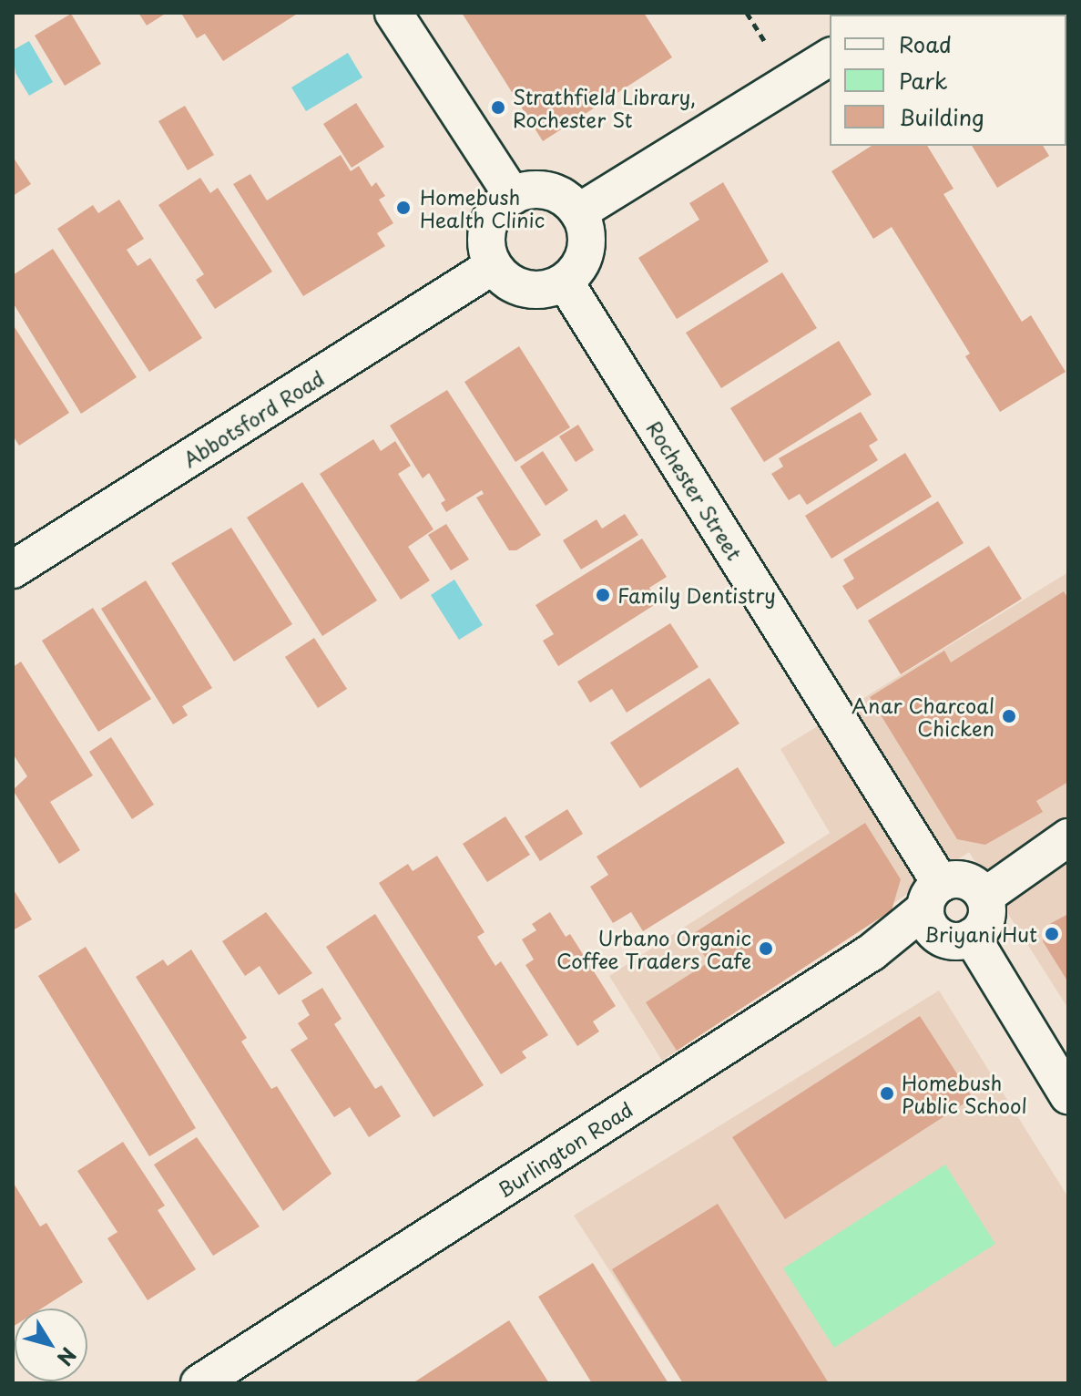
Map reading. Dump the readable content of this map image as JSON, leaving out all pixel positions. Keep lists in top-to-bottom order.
{
  "streets": {
    "street": ["Abbotsford Road", "Rochester Street", "Burlington Road"]
  },
  "crossings": [
    ["Abbotsford Road", "Rochester Street"],
    ["Rochester Street", "Burlington Road"]
  ],
  "places": [
    "Strathfield Library, Rochester St",
    "Homebush Health Clinic",
    "Family Dentistry",
    "Anar Charcoal Chicken",
    "Briyani Hut",
    "Urbano Organic Coffee Traders Cafe",
    "Homebush Public School"
  ],
  "legend": ["Road", "Park", "Building"],
  "north": "bottom right"
}
